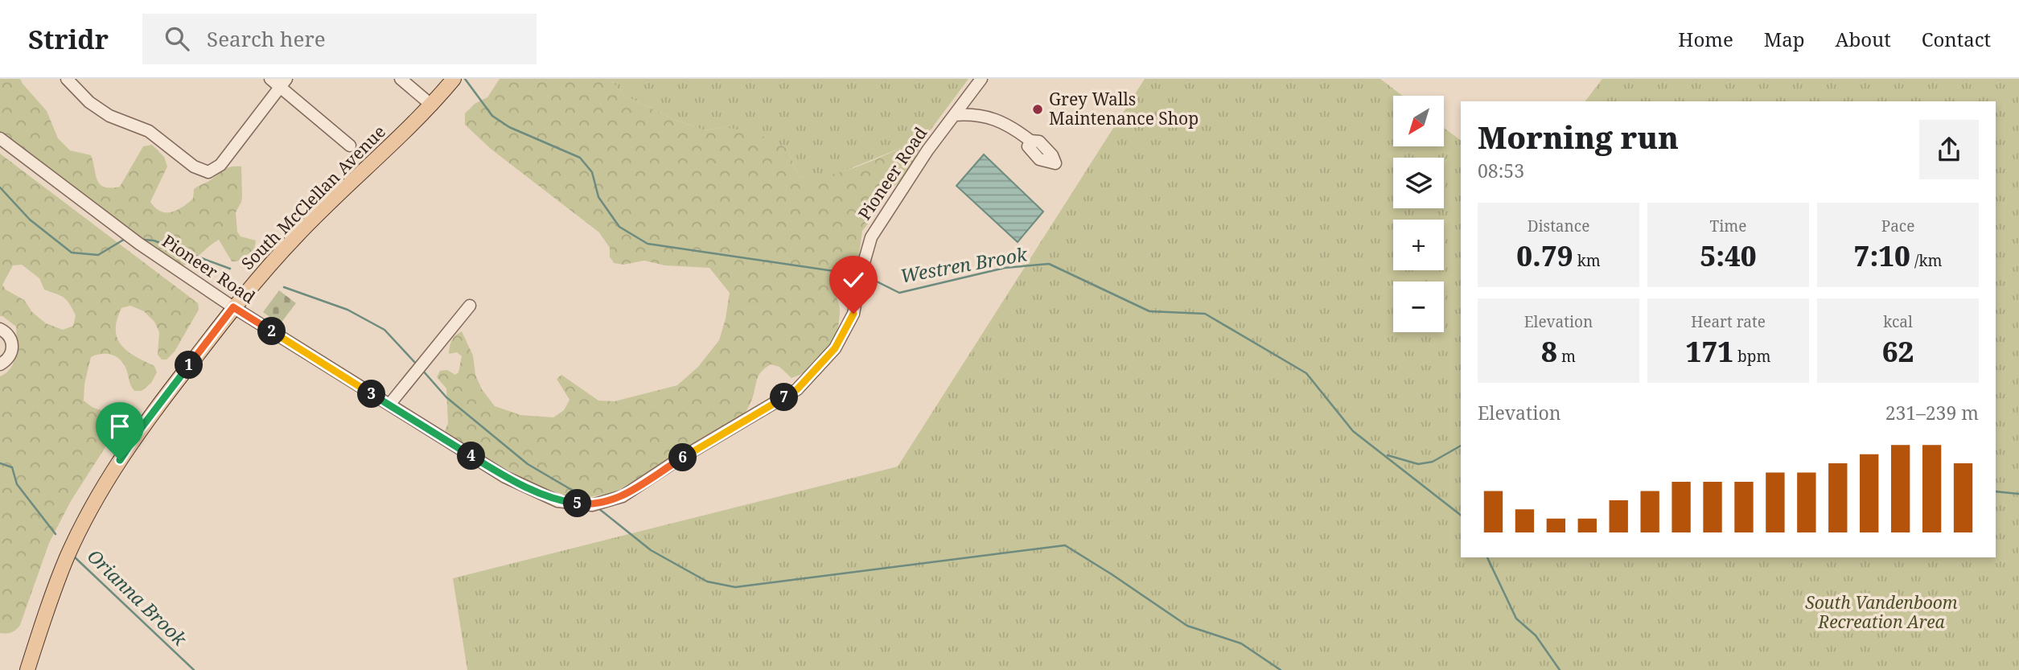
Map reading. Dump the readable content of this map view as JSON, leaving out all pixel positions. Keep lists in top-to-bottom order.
{
  "streets": {
    "main road": ["South McClellan Avenue"],
    "street": ["Pioneer Road"]
  },
  "crossings": [
    ["Pioneer Road", "South McClellan Avenue"]
  ],
  "water": ["Westren Brook", "Orianna Brook"],
  "parks": ["South Vandenboom Recreation Area"],
  "places": ["Grey Walls Maintenance Shop"],
  "north": "bottom left",
  "page": {
    "header": "Stridr",
    "search": "Search here",
    "nav": [
      "Home",
      "Map",
      "About",
      "Contact"
    ],
    "map_buttons": ["+", "−"],
    "heading": ["Morning run", "08:53"],
    "stats": [
      ["Distance", "0.79 km"],
      ["Time", "5:40"],
      ["Pace", "7:10 /km"],
      ["Elevation", "8 m"],
      ["Heart rate", "171 bpm"],
      ["kcal", "62"]
    ],
    "pins": [
      "2",
      "1",
      "3",
      "7",
      "4",
      "6",
      "5"
    ],
    "chart": ["Elevation", "231–239 m"]
  }
}
